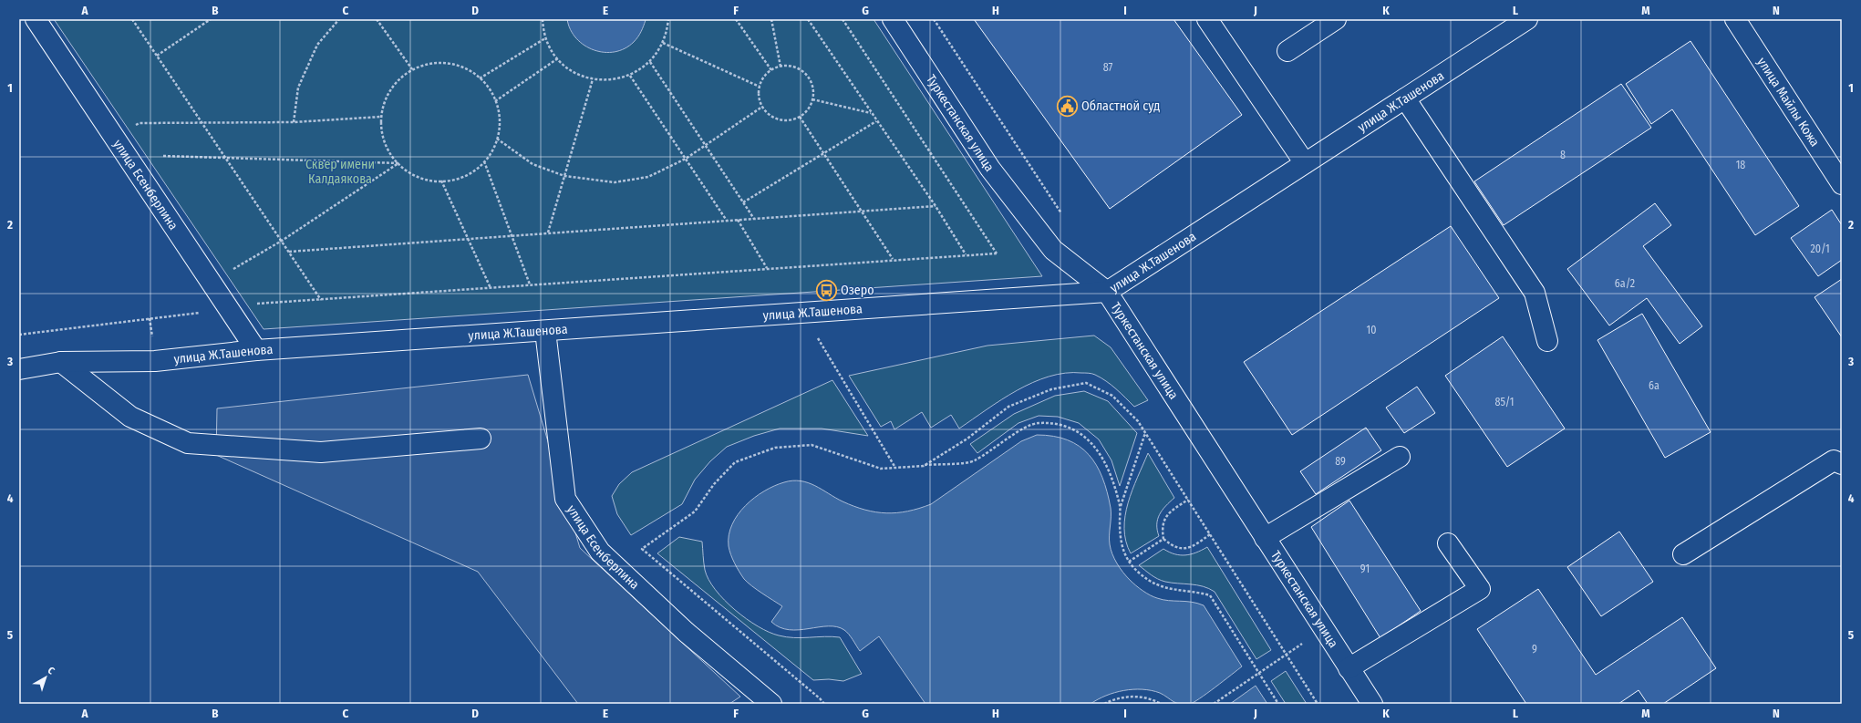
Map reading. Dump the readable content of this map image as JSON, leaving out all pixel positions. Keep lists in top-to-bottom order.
{
  "streets": {
    "street": [
      "улица Ж.Ташенова",
      "улица Майлы Кожа",
      "Туркестанская улица",
      "улица Есенберлина"
    ]
  },
  "crossings": [
    ["улица Ж.Ташенова", "Туркестанская улица"],
    ["улица Ж.Ташенова", "улица Есенберлина"]
  ],
  "parks": ["Сквер имени Калдаякова"],
  "places": {
    "public building": ["Областной суд"],
    "bus stop": ["Озеро"]
  },
  "house_numbers": [
    "87",
    "8",
    "18",
    "20/1",
    "6а/2",
    "10",
    "6а",
    "85/1",
    "89",
    "91",
    "9"
  ],
  "north": "top right",
  "grid": {
    "columns": [
      "A",
      "B",
      "C",
      "D",
      "E",
      "F",
      "G",
      "H",
      "I",
      "J",
      "K",
      "L",
      "M",
      "N"
    ],
    "rows": [
      "1",
      "2",
      "3",
      "4",
      "5"
    ]
  }
}
